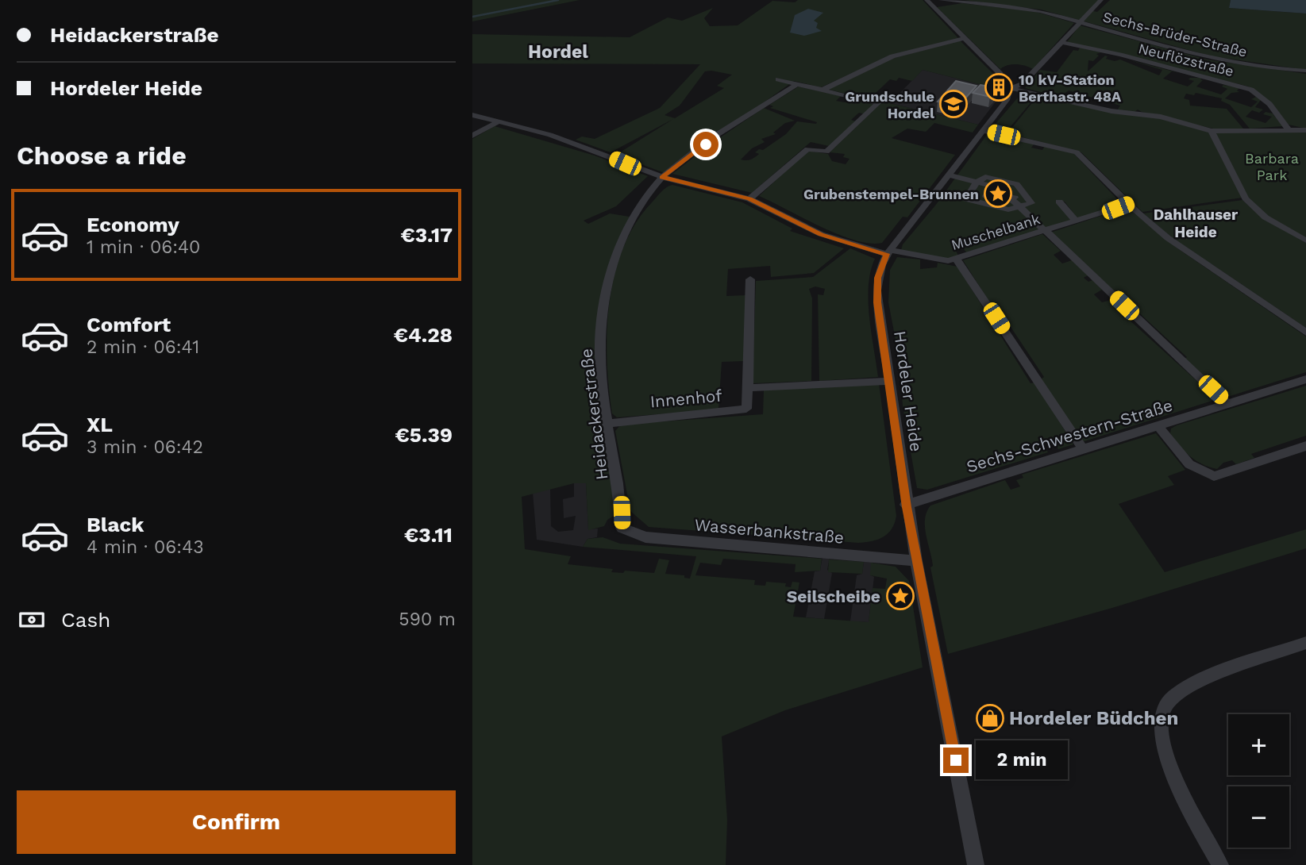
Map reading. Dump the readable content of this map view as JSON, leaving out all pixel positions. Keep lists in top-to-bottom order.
{
  "streets": {
    "street": [
      "Sechs-Brüder-Straße",
      "Neuflözstraße",
      "Muschelbank",
      "Hordeler Heide",
      "Innenhof",
      "Heidackerstraße",
      "Sechs-Schwestern-Straße",
      "Wasserbankstraße"
    ]
  },
  "crossings": [
    ["Sechs-Brüder-Straße", "Hordeler Heide"],
    ["Neuflözstraße", "Hordeler Heide"],
    ["Muschelbank", "Hordeler Heide"],
    ["Muschelbank", "Heidackerstraße"],
    ["Hordeler Heide", "Sechs-Schwestern-Straße"],
    ["Hordeler Heide", "Wasserbankstraße"],
    ["Innenhof", "Heidackerstraße"],
    ["Heidackerstraße", "Wasserbankstraße"]
  ],
  "districts": ["Hordel", "Dahlhauser Heide"],
  "parks": ["Barbara Park"],
  "places": {
    "building": ["10 kV-Station Berthastr. 48A"],
    "school or university": ["Grundschule Hordel"],
    "place": ["Grubenstempel-Brunnen", "Seilscheibe"],
    "shop": ["Hordeler Büdchen"]
  },
  "page": {
    "banner": ["Heidackerstraße", "Hordeler Heide"],
    "heading": "Choose a ride",
    "list": [
      {
        "name": "Economy",
        "note": "1 min · 06:40",
        "value": "€3.17"
      },
      {
        "name": "Comfort",
        "note": "2 min · 06:41",
        "value": "€4.28"
      },
      {
        "name": "XL",
        "note": "3 min · 06:42",
        "value": "€5.39"
      },
      {
        "name": "Black",
        "note": "4 min · 06:43",
        "value": "€3.11"
      }
    ],
    "pay": ["Cash", "590 m"],
    "map_buttons": ["+", "−"],
    "bubble": "2 min",
    "buttons": "Confirm"
  }
}
